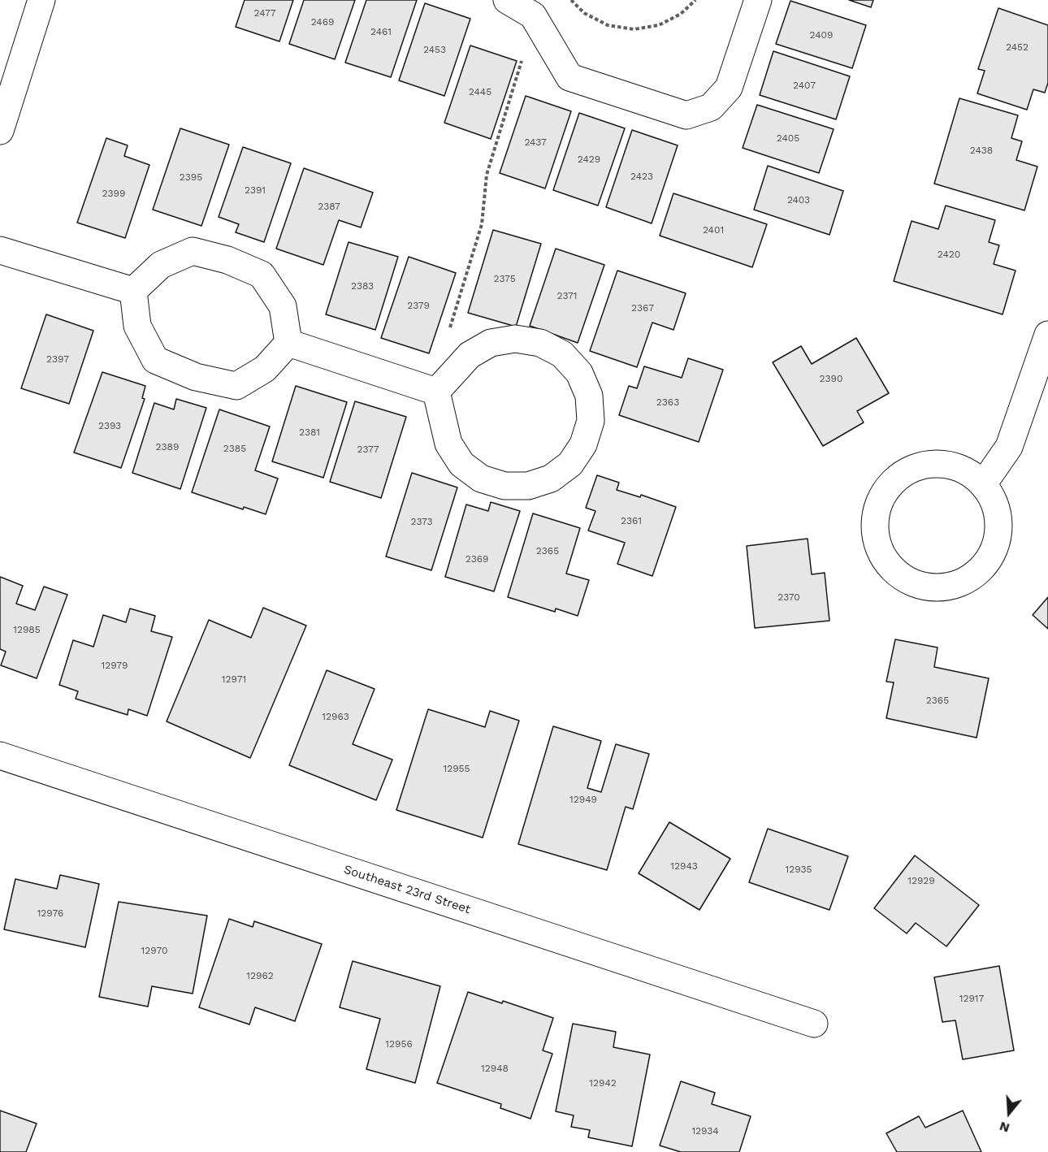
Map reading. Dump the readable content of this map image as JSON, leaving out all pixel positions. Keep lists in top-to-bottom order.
{
  "streets": {
    "street": ["Southeast 23rd Street"]
  },
  "house_numbers": [
    "2477",
    "2469",
    "2461",
    "2409",
    "2452",
    "2453",
    "2407",
    "2445",
    "2405",
    "2437",
    "2438",
    "2429",
    "2423",
    "2395",
    "2391",
    "2399",
    "2403",
    "2387",
    "2401",
    "2420",
    "2375",
    "2383",
    "2371",
    "2379",
    "2367",
    "2397",
    "2390",
    "2363",
    "2393",
    "2381",
    "2389",
    "2385",
    "2377",
    "2361",
    "2373",
    "2365",
    "2369",
    "2370",
    "12985",
    "12979",
    "12971",
    "2365",
    "12963",
    "12955",
    "12949",
    "12943",
    "12935",
    "12929",
    "12976",
    "12970",
    "12962",
    "12917",
    "12956",
    "12948",
    "12942",
    "12934"
  ],
  "north": "bottom"
}
